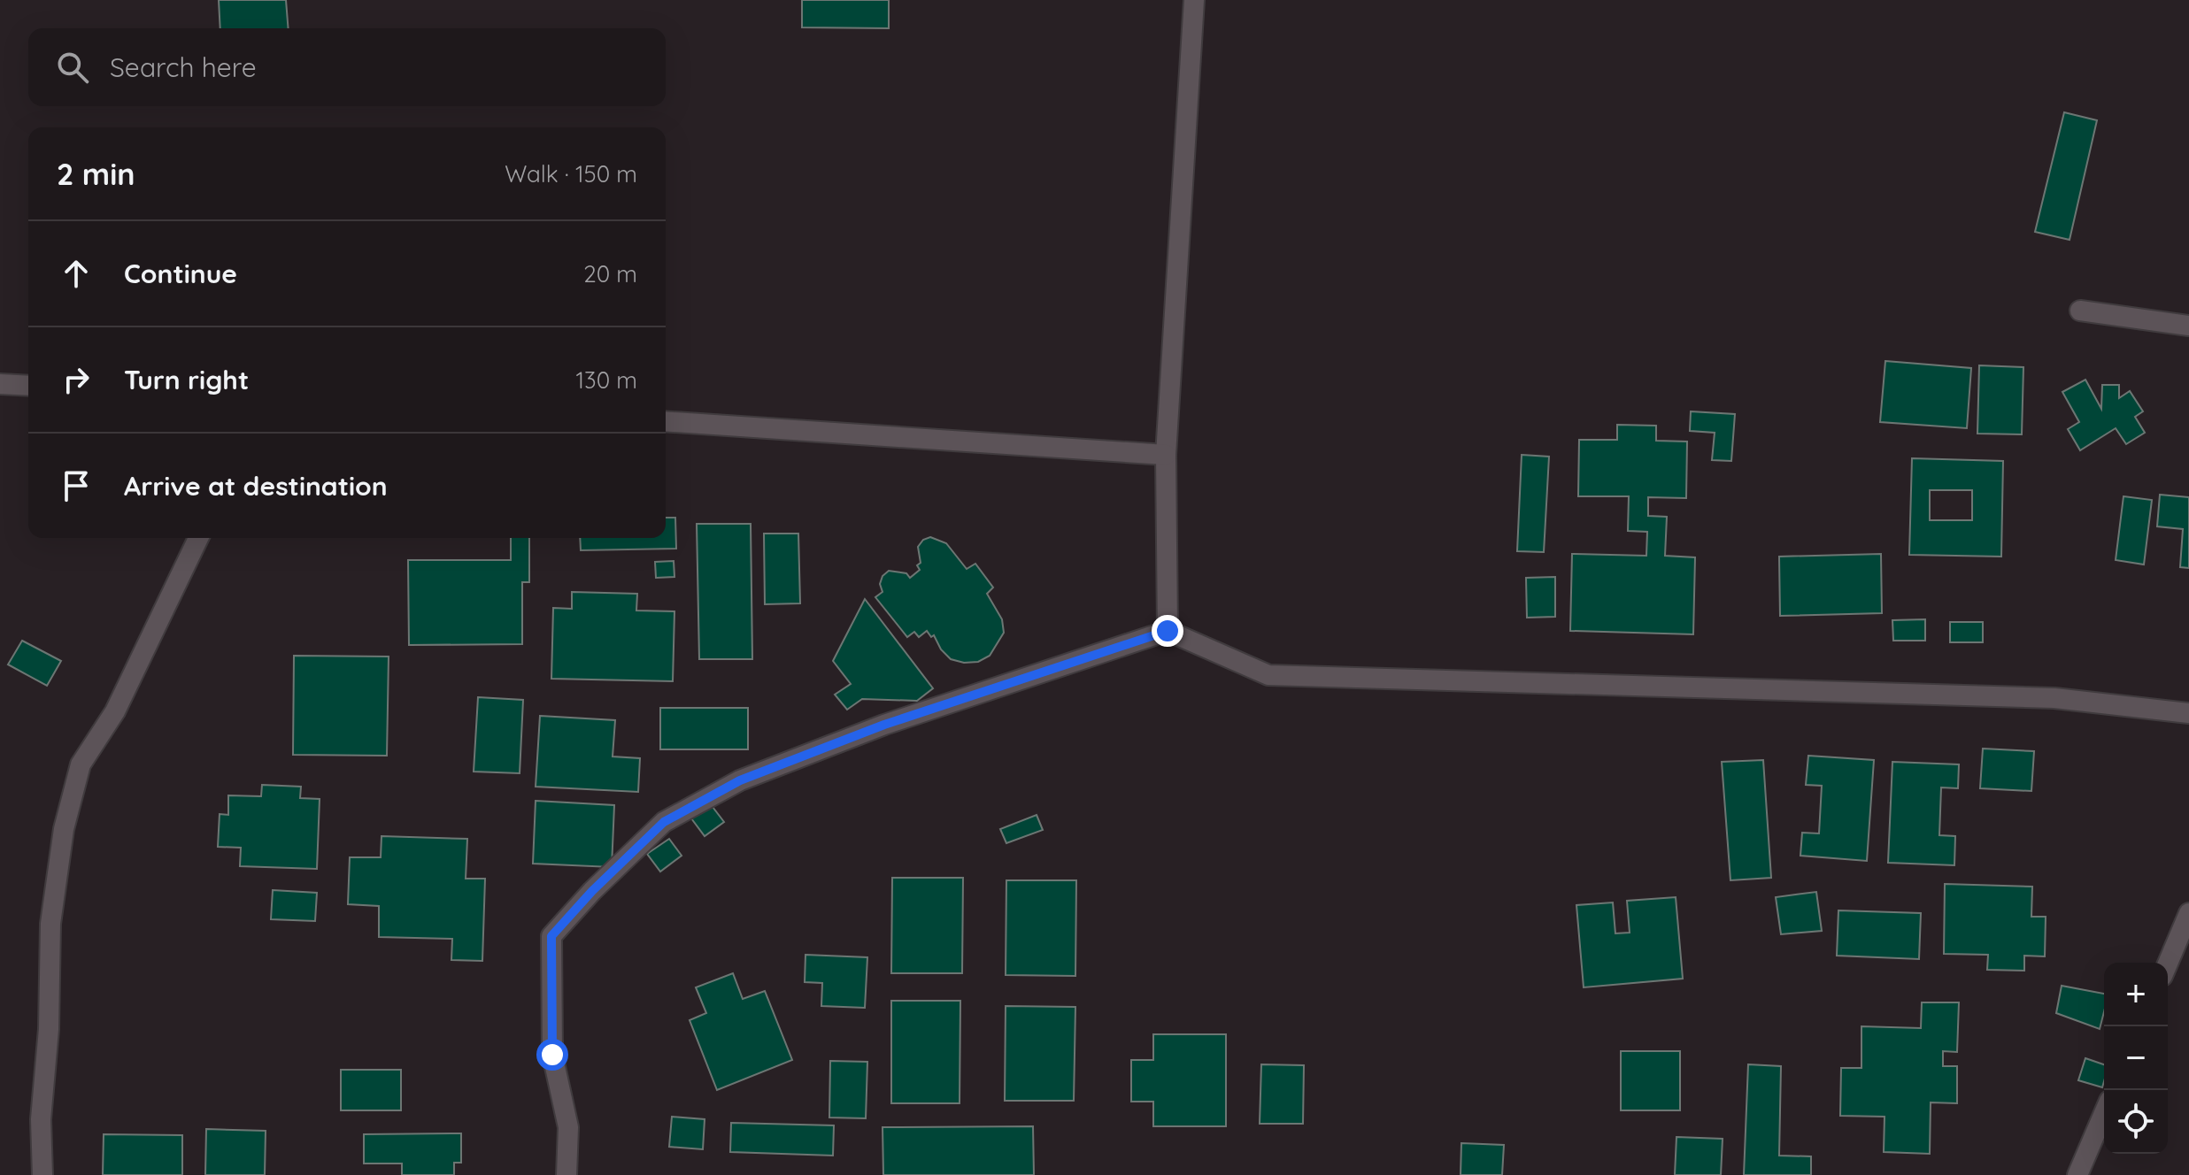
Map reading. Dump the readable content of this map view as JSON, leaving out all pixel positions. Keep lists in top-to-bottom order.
{
  "page": {
    "search": "Search here",
    "heading": ["2 min", "Walk · 150 m"],
    "list": [
      ["Continue", "20 m"],
      ["Turn right", "130 m"],
      "Arrive at destination"
    ],
    "map_buttons": ["+", "−"]
  }
}
